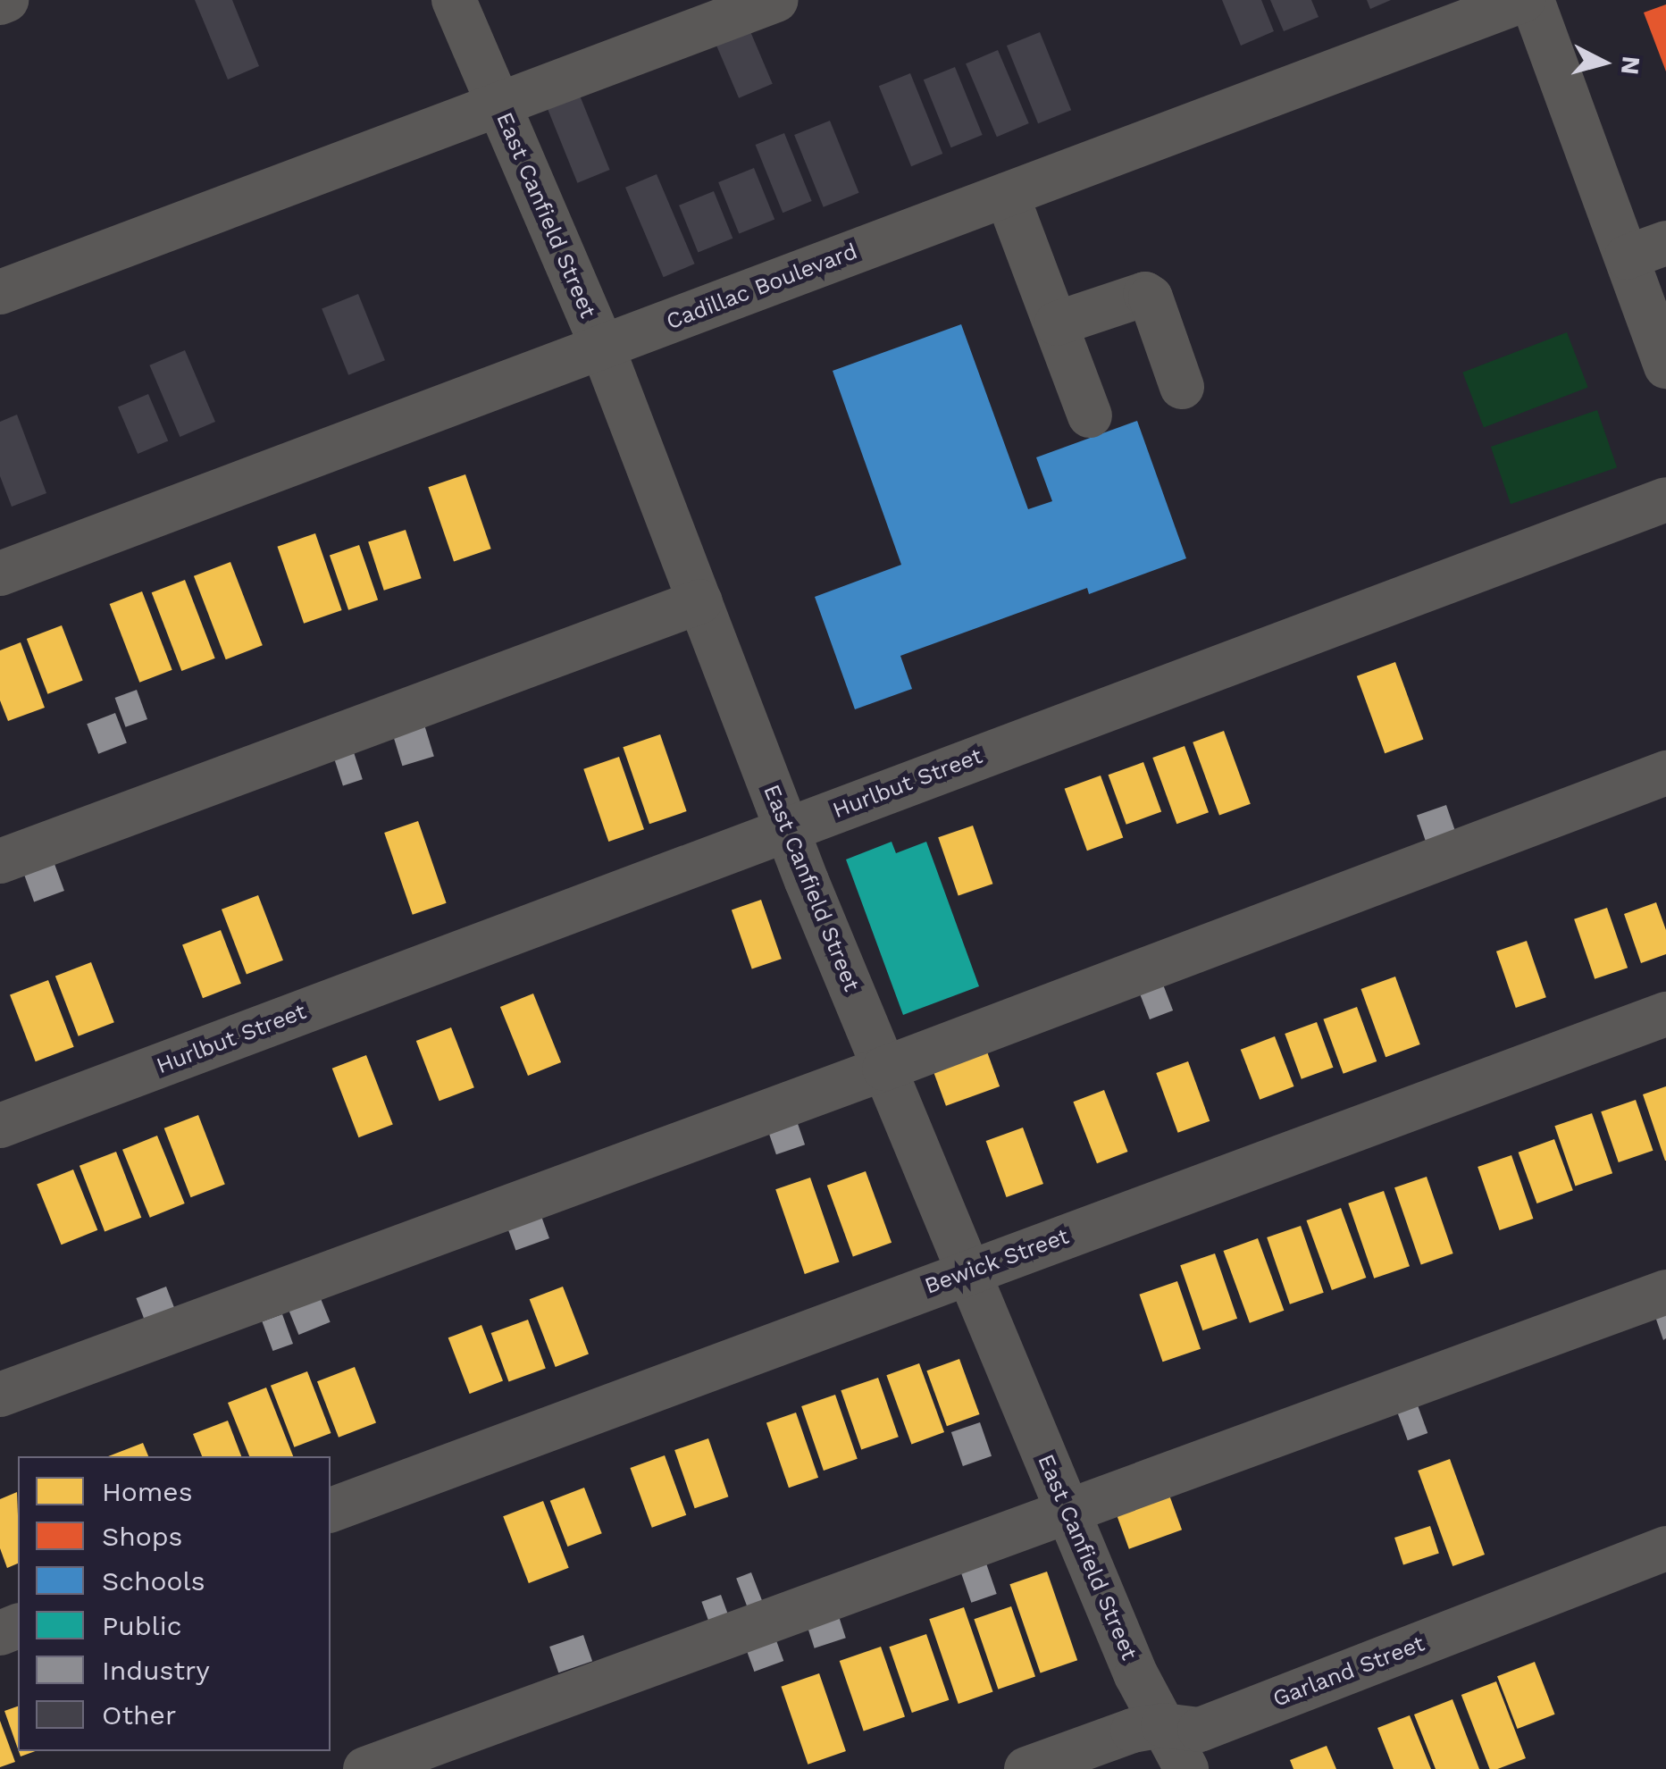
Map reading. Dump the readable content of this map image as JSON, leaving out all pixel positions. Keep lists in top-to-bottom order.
{
  "streets": {
    "street": [
      "East Canfield Street",
      "Cadillac Boulevard",
      "Hurlbut Street",
      "Bewick Street",
      "Garland Street"
    ]
  },
  "crossings": [
    ["East Canfield Street", "Cadillac Boulevard"],
    ["East Canfield Street", "Hurlbut Street"],
    ["East Canfield Street", "Bewick Street"],
    ["East Canfield Street", "Garland Street"]
  ],
  "legend": [
    "Homes",
    "Shops",
    "Schools",
    "Public",
    "Industry",
    "Other"
  ],
  "north": "right"
}
